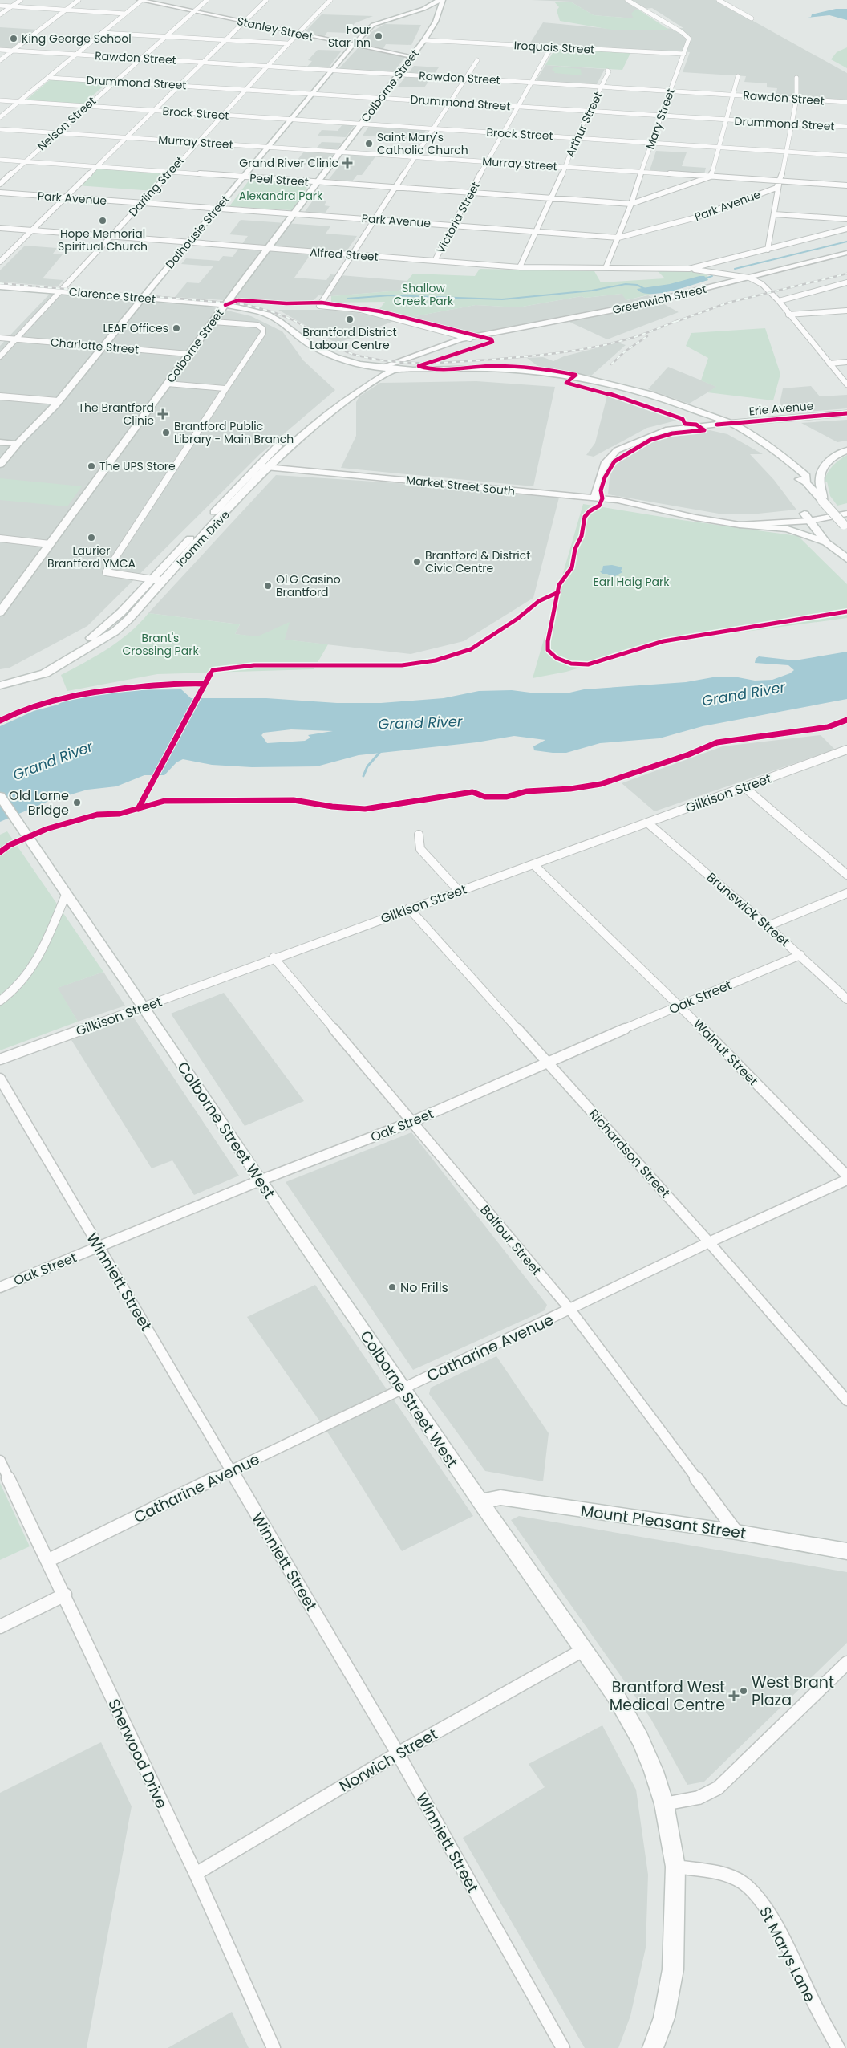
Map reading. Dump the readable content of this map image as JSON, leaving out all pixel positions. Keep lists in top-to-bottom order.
{
  "streets": {
    "main road": [
      "Colborne Street",
      "Dalhousie Street",
      "Clarence Street",
      "Erie Avenue",
      "Icomm Drive",
      "Colborne Street West",
      "Mount Pleasant Street"
    ],
    "street": [
      "Stanley Street",
      "Iroquois Street",
      "Rawdon Street",
      "Drummond Street",
      "Brock Street",
      "Mary Street",
      "Nelson Street",
      "Arthur Street",
      "Murray Street",
      "Peel Street",
      "Darling Street",
      "Park Avenue",
      "Victoria Street",
      "Alfred Street",
      "Greenwich Street",
      "Charlotte Street",
      "Market Street South",
      "Gilkison Street",
      "Brunswick Street",
      "Oak Street",
      "Walnut Street",
      "Richardson Street",
      "Balfour Street",
      "Winniett Street",
      "Catharine Avenue",
      "Sherwood Drive",
      "Norwich Street",
      "St Marys Lane"
    ]
  },
  "crossings": [
    ["Stanley Street", "Colborne Street"],
    ["Stanley Street", "Nelson Street"],
    ["Stanley Street", "Darling Street"],
    ["Stanley Street", "Dalhousie Street"],
    ["Iroquois Street", "Colborne Street"],
    ["Iroquois Street", "Mary Street"],
    ["Iroquois Street", "Victoria Street"],
    ["Rawdon Street", "Colborne Street"],
    ["Rawdon Street", "Mary Street"],
    ["Rawdon Street", "Nelson Street"],
    ["Rawdon Street", "Arthur Street"],
    ["Rawdon Street", "Darling Street"],
    ["Rawdon Street", "Victoria Street"],
    ["Rawdon Street", "Dalhousie Street"],
    ["Drummond Street", "Colborne Street"],
    ["Drummond Street", "Mary Street"],
    ["Drummond Street", "Nelson Street"],
    ["Drummond Street", "Arthur Street"],
    ["Drummond Street", "Darling Street"],
    ["Drummond Street", "Victoria Street"],
    ["Drummond Street", "Dalhousie Street"],
    ["Colborne Street", "Brock Street"],
    ["Colborne Street", "Murray Street"],
    ["Colborne Street", "Peel Street"],
    ["Colborne Street", "Park Avenue"],
    ["Colborne Street", "Dalhousie Street"],
    ["Colborne Street", "Alfred Street"],
    ["Colborne Street", "Clarence Street"],
    ["Colborne Street", "Charlotte Street"],
    ["Brock Street", "Mary Street"],
    ["Brock Street", "Nelson Street"],
    ["Brock Street", "Arthur Street"],
    ["Brock Street", "Darling Street"],
    ["Brock Street", "Victoria Street"],
    ["Brock Street", "Dalhousie Street"],
    ["Mary Street", "Murray Street"],
    ["Mary Street", "Peel Street"],
    ["Mary Street", "Park Avenue"],
    ["Mary Street", "Alfred Street"],
    ["Nelson Street", "Murray Street"],
    ["Nelson Street", "Peel Street"],
    ["Arthur Street", "Murray Street"],
    ["Arthur Street", "Peel Street"],
    ["Arthur Street", "Park Avenue"],
    ["Arthur Street", "Alfred Street"],
    ["Murray Street", "Darling Street"],
    ["Murray Street", "Park Avenue"],
    ["Murray Street", "Victoria Street"],
    ["Murray Street", "Dalhousie Street"],
    ["Peel Street", "Darling Street"],
    ["Peel Street", "Victoria Street"],
    ["Peel Street", "Dalhousie Street"],
    ["Darling Street", "Park Avenue"],
    ["Darling Street", "Alfred Street"],
    ["Darling Street", "Clarence Street"],
    ["Darling Street", "Charlotte Street"],
    ["Park Avenue", "Victoria Street"],
    ["Park Avenue", "Dalhousie Street"],
    ["Victoria Street", "Alfred Street"],
    ["Dalhousie Street", "Alfred Street"],
    ["Dalhousie Street", "Clarence Street"],
    ["Dalhousie Street", "Charlotte Street"],
    ["Alfred Street", "Greenwich Street"],
    ["Clarence Street", "Greenwich Street"],
    ["Clarence Street", "Icomm Drive"],
    ["Greenwich Street", "Icomm Drive"],
    ["Erie Avenue", "Market Street South"],
    ["Market Street South", "Icomm Drive"],
    ["Gilkison Street", "Brunswick Street"],
    ["Gilkison Street", "Walnut Street"],
    ["Gilkison Street", "Colborne Street West"],
    ["Gilkison Street", "Richardson Street"],
    ["Gilkison Street", "Balfour Street"],
    ["Brunswick Street", "Oak Street"],
    ["Oak Street", "Walnut Street"],
    ["Oak Street", "Colborne Street West"],
    ["Oak Street", "Richardson Street"],
    ["Oak Street", "Balfour Street"],
    ["Oak Street", "Winniett Street"],
    ["Colborne Street West", "Catharine Avenue"],
    ["Colborne Street West", "Mount Pleasant Street"],
    ["Colborne Street West", "Norwich Street"],
    ["Colborne Street West", "St Marys Lane"],
    ["Richardson Street", "Catharine Avenue"],
    ["Balfour Street", "Catharine Avenue"],
    ["Balfour Street", "Mount Pleasant Street"],
    ["Winniett Street", "Catharine Avenue"],
    ["Winniett Street", "Norwich Street"],
    ["Catharine Avenue", "Sherwood Drive"],
    ["Sherwood Drive", "Norwich Street"]
  ],
  "water": ["Grand River"],
  "parks": [
    "Alexandra Park",
    "Shallow Creek Park",
    "Earl Haig Park",
    "Brant's Crossing Park"
  ],
  "places": {
    "other": [
      "Four Star Inn",
      "King George School",
      "Saint Mary's Catholic Church",
      "Hope Memorial Spiritual Church",
      "Brantford District Labour Centre",
      "LEAF Offices",
      "Brantford Public Library - Main Branch",
      "The UPS Store",
      "Laurier Brantford YMCA",
      "Brantford & District Civic Centre",
      "OLG Casino Brantford",
      "Old Lorne Bridge",
      "No Frills",
      "West Brant Plaza"
    ],
    "health": ["Grand River Clinic", "The Brantford Clinic", "Brantford West Medical Centre"]
  }
}
